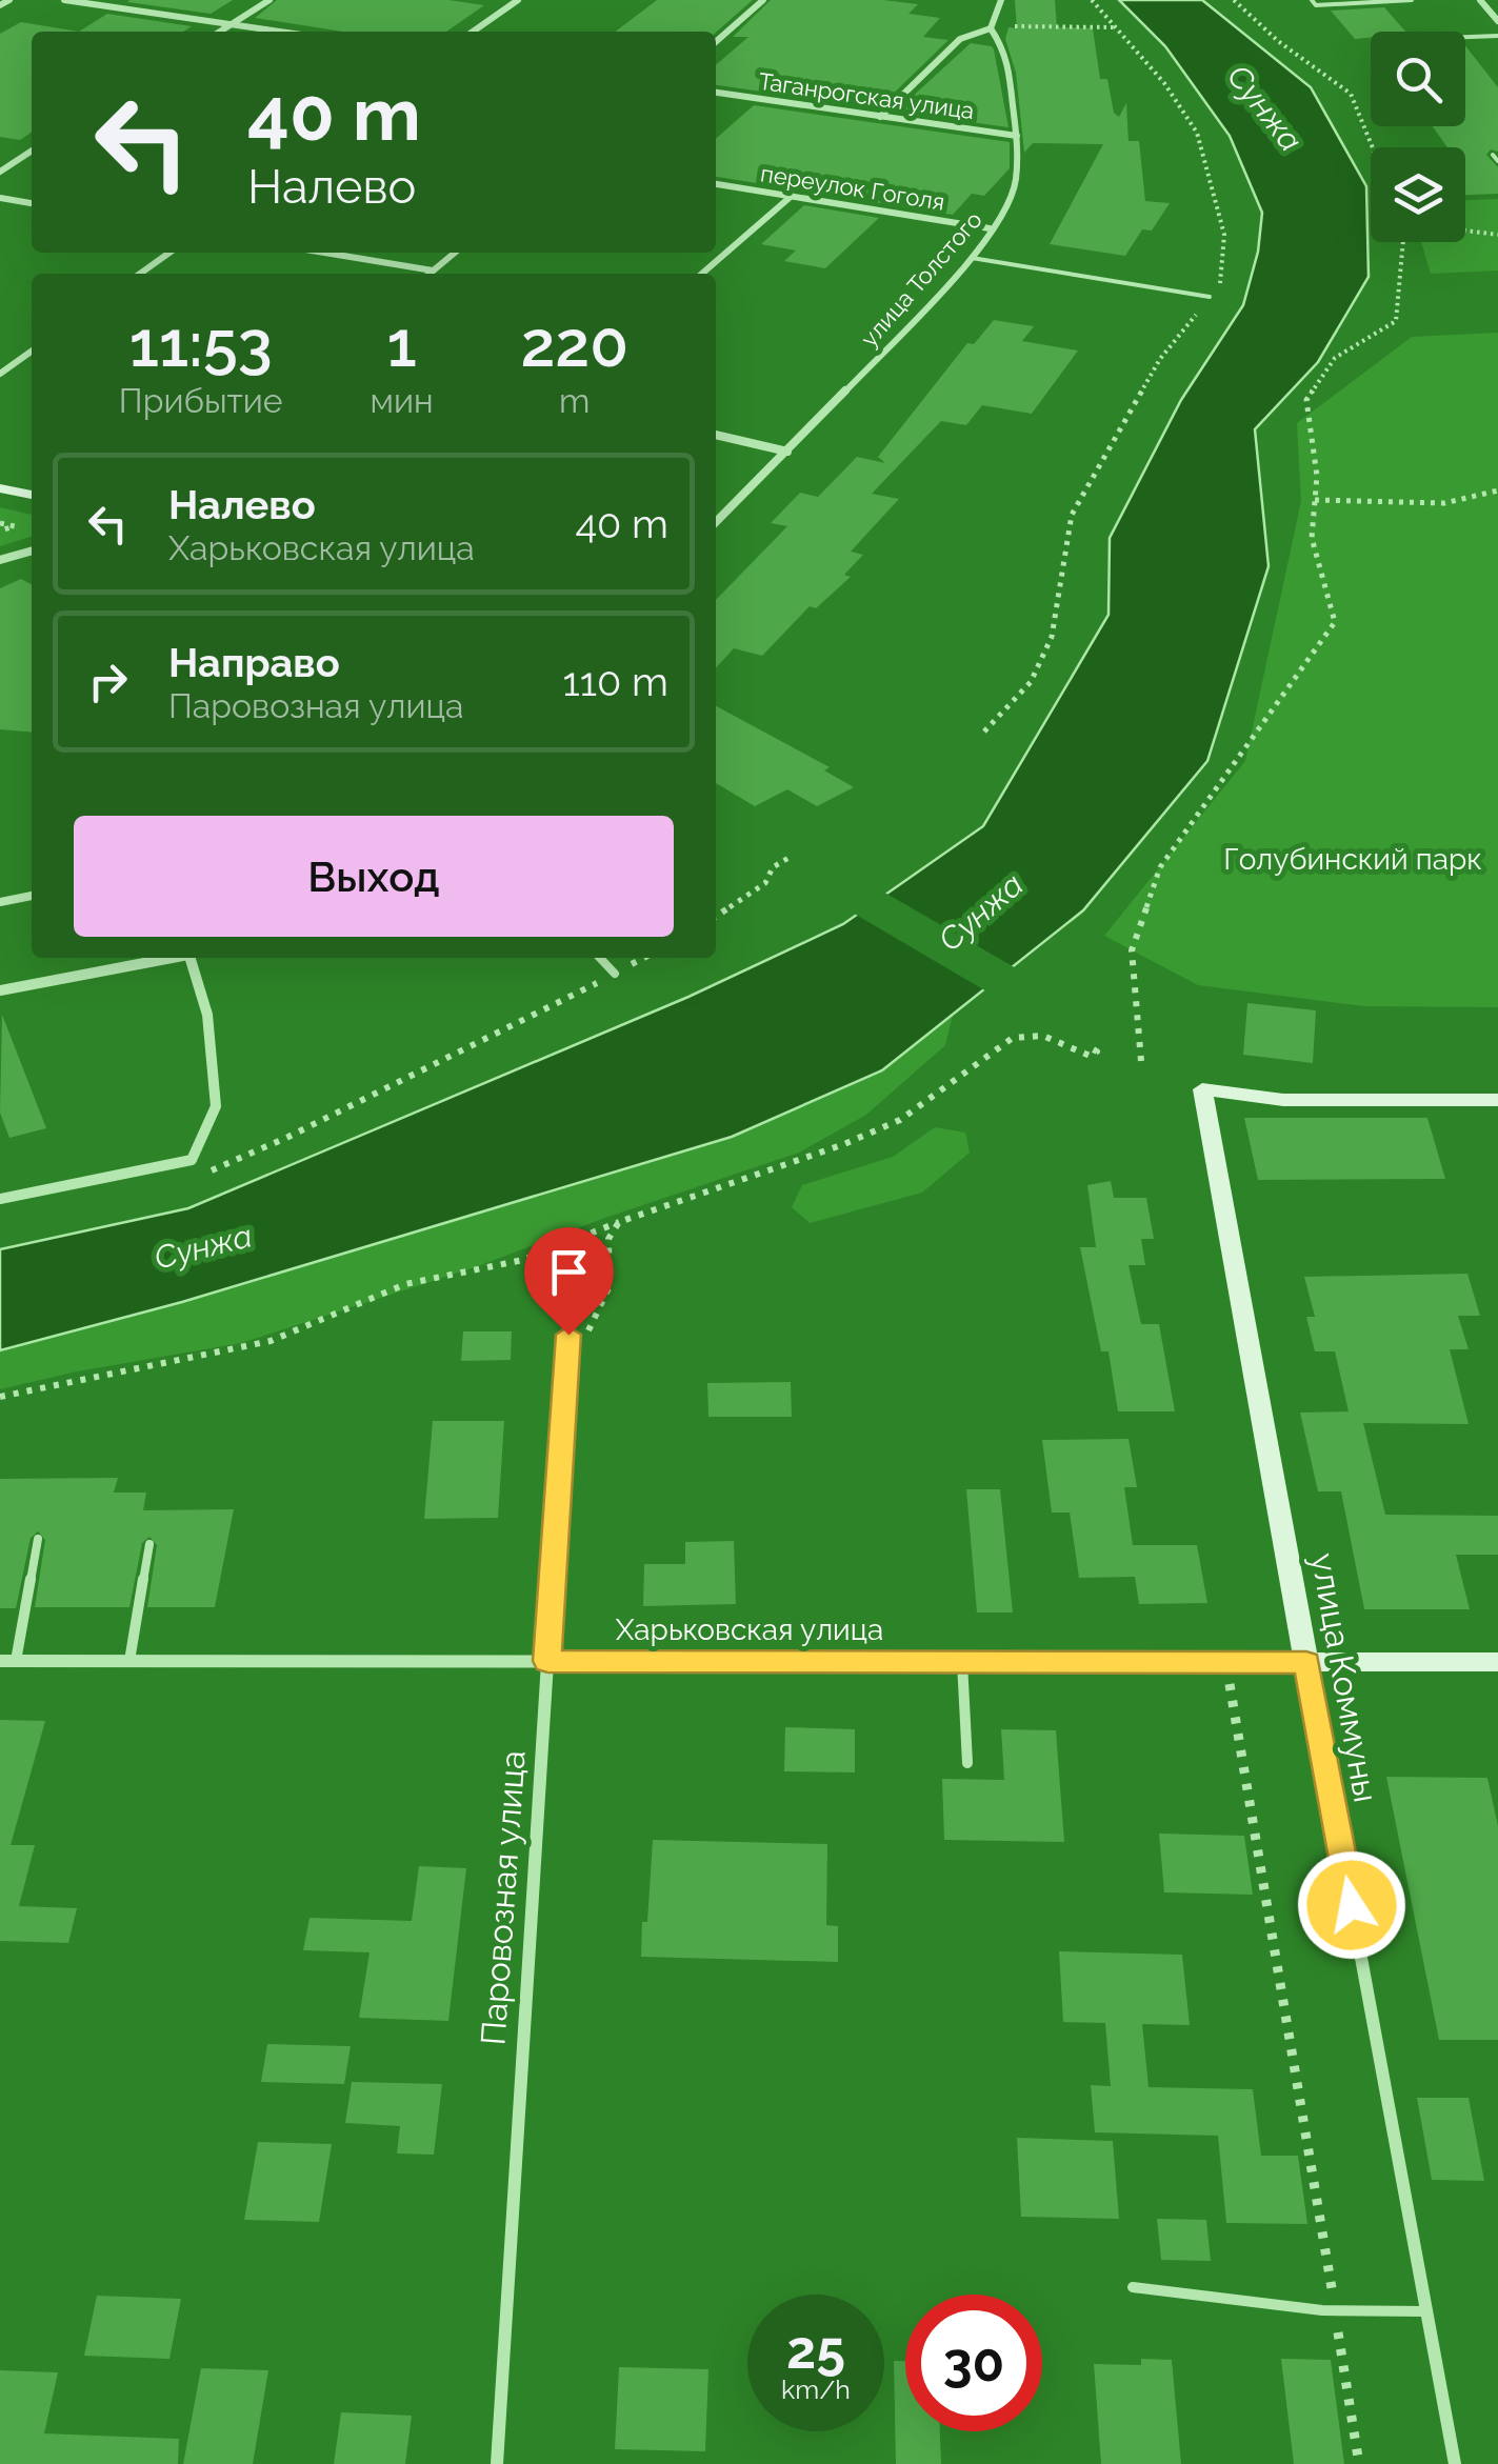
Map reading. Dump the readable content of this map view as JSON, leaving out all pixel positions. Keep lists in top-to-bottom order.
{
  "streets": {
    "main road": ["Харьковская улица", "улица Коммуны"],
    "street": [
      "Таганрогская улица",
      "переулок Гоголя",
      "улица Толстого",
      "Паровозная улица"
    ]
  },
  "crossings": [
    ["Таганрогская улица", "улица Толстого"],
    ["переулок Гоголя", "улица Толстого"],
    ["Харьковская улица", "улица Коммуны"],
    ["Харьковская улица", "Паровозная улица"]
  ],
  "water": ["Сунжа"],
  "parks": ["Голубинский парк"],
  "page": {
    "turn": ["40 m", "Налево"],
    "eta": [
      "11:53",
      "Прибытие",
      "1",
      "мин",
      "220",
      "m"
    ],
    "list": [
      {
        "name": "Налево",
        "note": "Харьковская улица",
        "value": "40 m"
      },
      {
        "name": "Направо",
        "note": "Паровозная улица",
        "value": "110 m"
      }
    ],
    "buttons": "Выход",
    "speed": "25 km/h",
    "limit": "30"
  }
}
